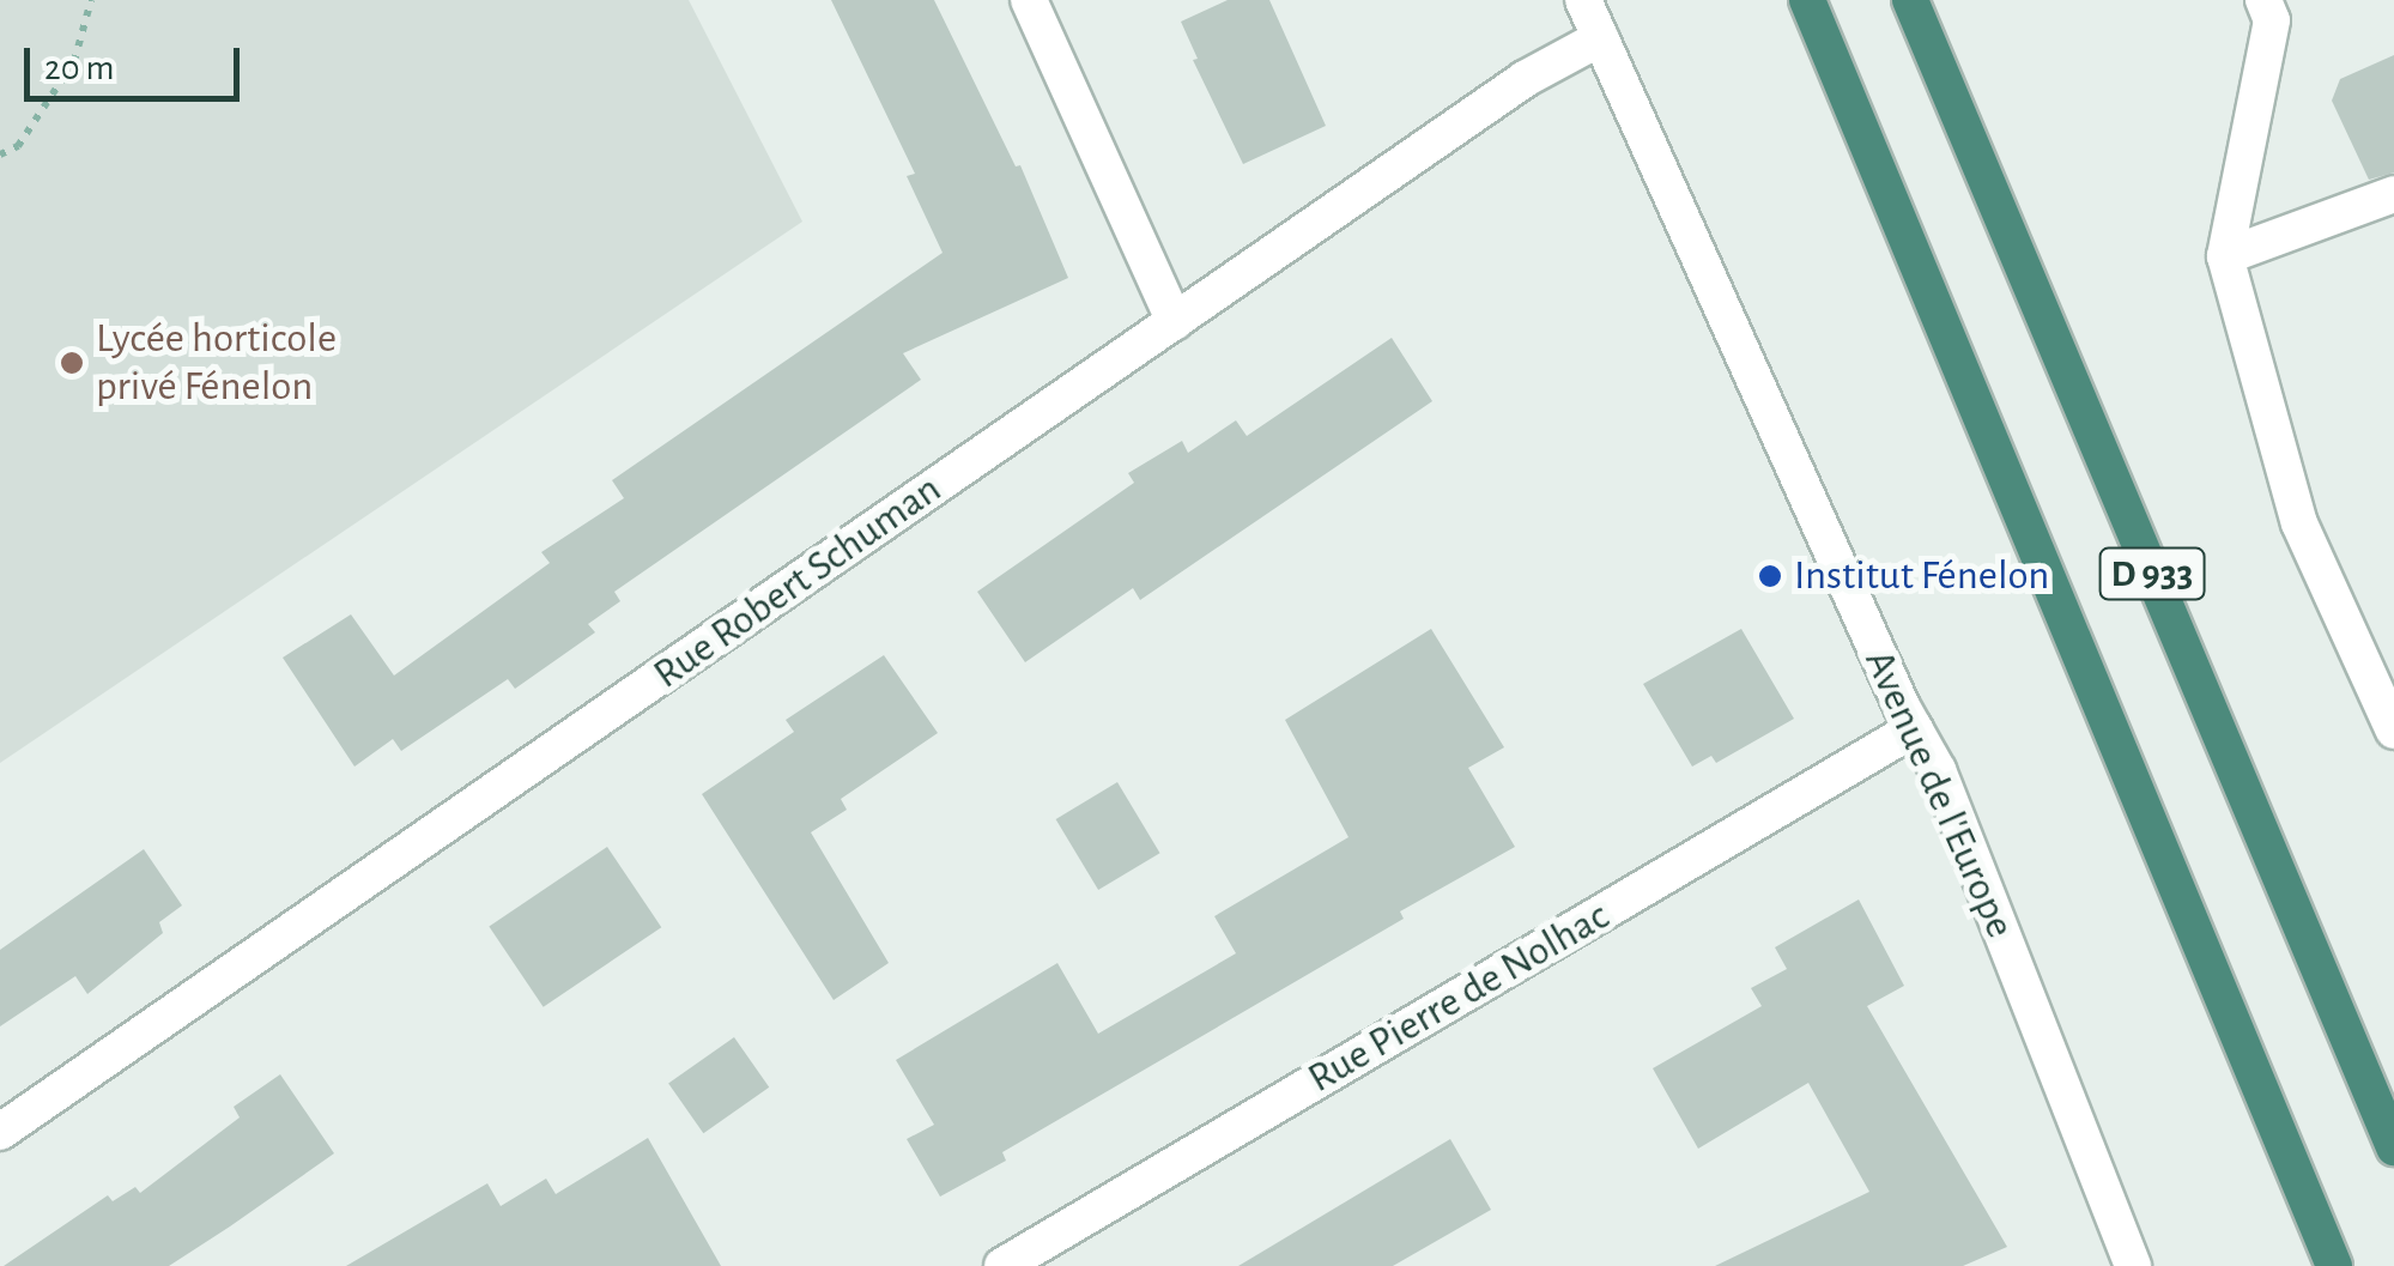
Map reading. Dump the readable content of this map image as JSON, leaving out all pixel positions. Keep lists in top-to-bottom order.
{
  "streets": {
    "highway": ["D 933"],
    "street": ["Rue Robert Schuman", "Avenue de l'Europe", "Rue Pierre de Nolhac"]
  },
  "crossings": [
    ["Rue Robert Schuman", "Avenue de l'Europe"],
    ["Avenue de l'Europe", "Rue Pierre de Nolhac"]
  ],
  "places": ["Lycée horticole privé Fénelon", "Institut Fénelon"],
  "scale_bar": "20 m"
}
